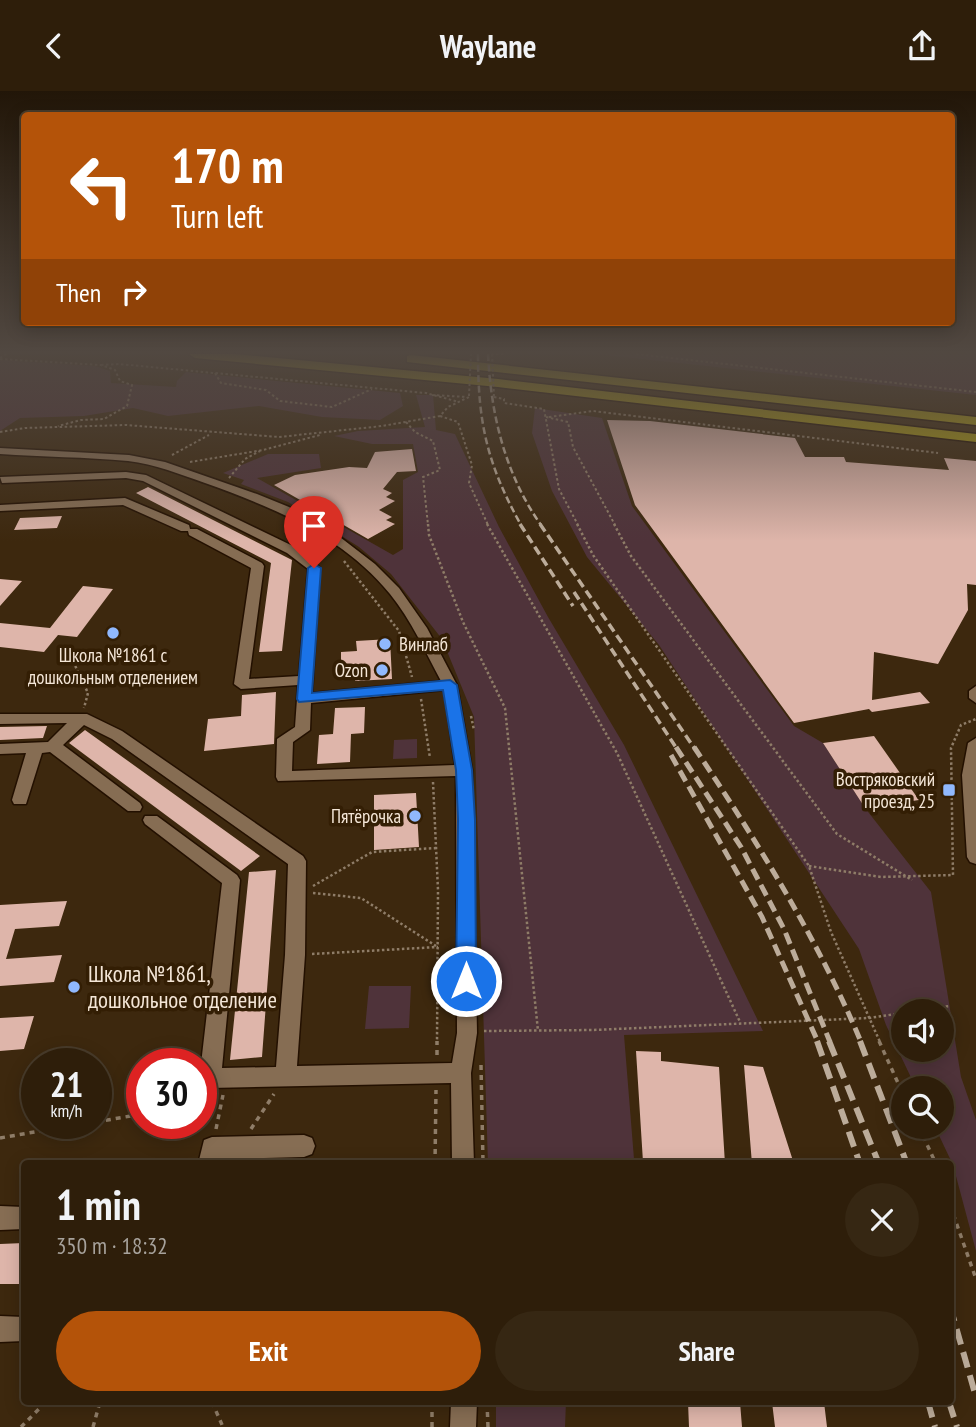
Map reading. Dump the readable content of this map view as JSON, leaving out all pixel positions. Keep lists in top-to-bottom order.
{
  "places": {
    "other": [
      "Школа №1861 с дошкольным отделением",
      "Винлаб",
      "Ozon",
      "Пятёрочка",
      "Школа №1861, дошкольное отделение"
    ],
    "transit": ["Востряковский проезд, 25"]
  },
  "page": {
    "header": "Waylane",
    "turn": ["170 m", "Turn left"],
    "then": "Then",
    "speed": "21 km/h",
    "limit": "30",
    "heading": ["1 min", "350 m · 18:32"],
    "buttons": ["Exit", "Share"]
  }
}
